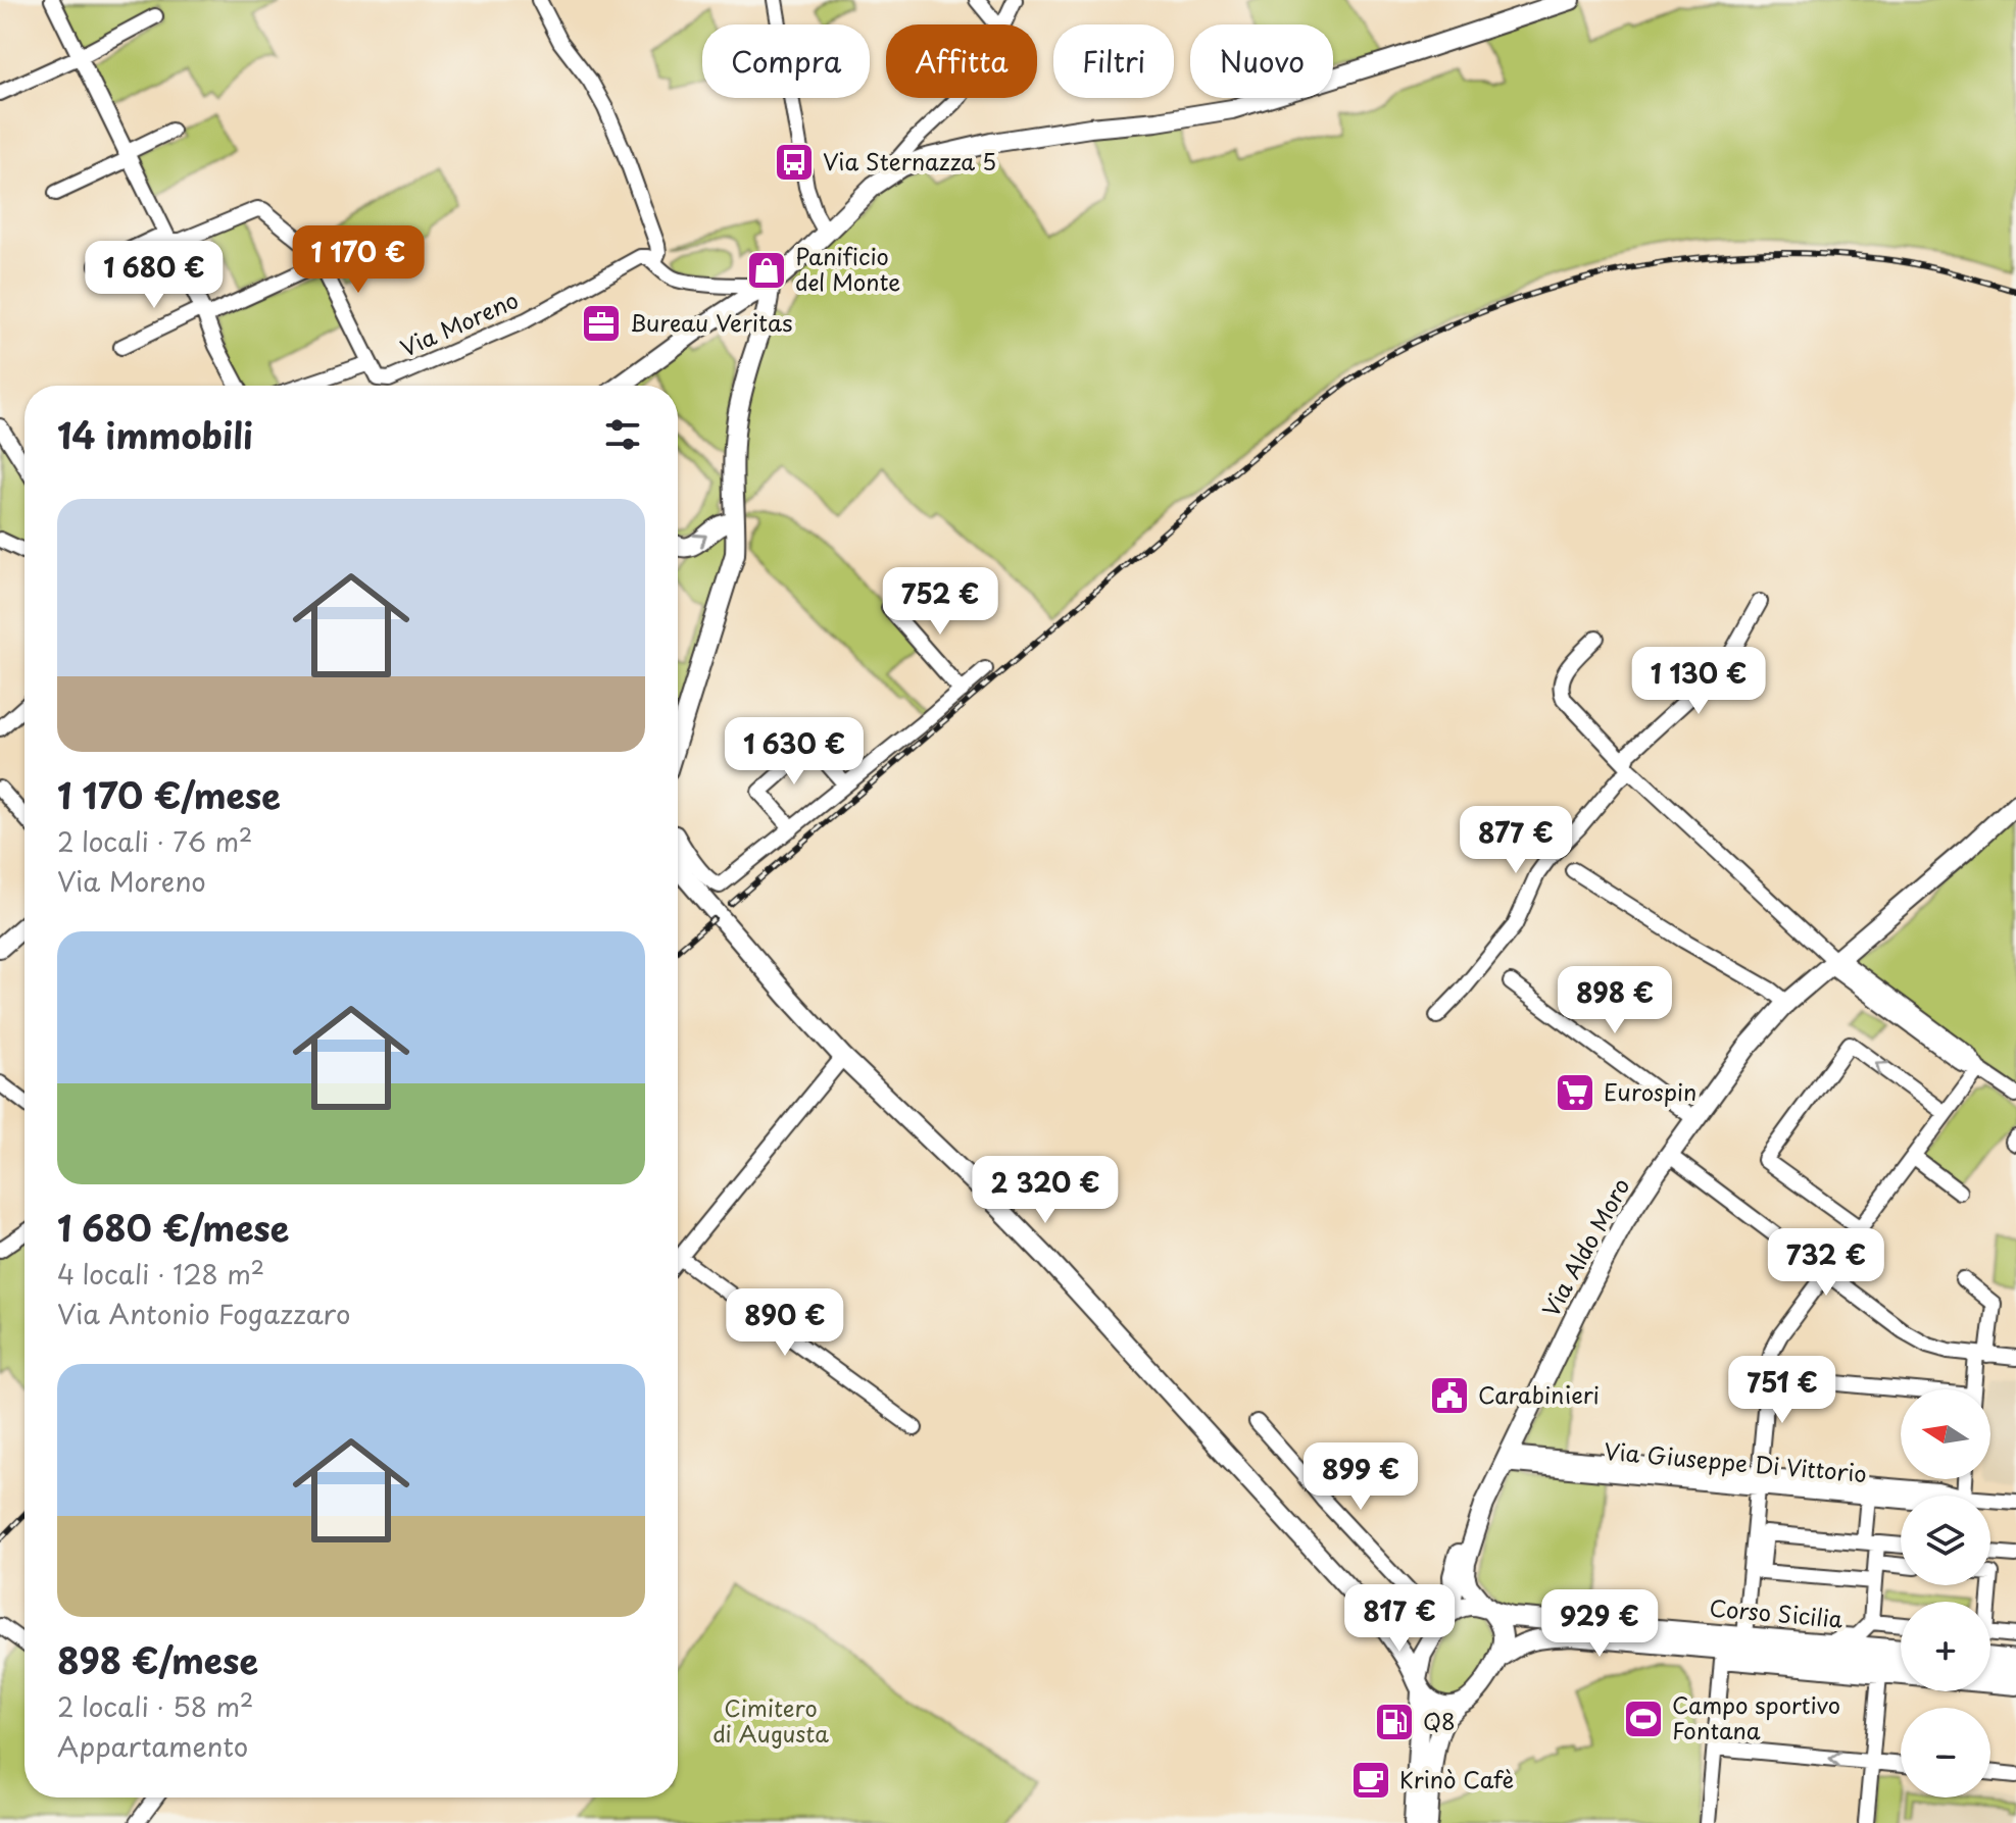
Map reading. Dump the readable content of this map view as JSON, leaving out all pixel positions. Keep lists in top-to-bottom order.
{
  "streets": {
    "main road": ["Via Aldo Moro", "Corso Sicilia"],
    "street": ["Via Moreno", "Via Giuseppe Di Vittorio"]
  },
  "crossings": [
    ["Via Aldo Moro", "Via Giuseppe Di Vittorio"]
  ],
  "parks": ["Cimitero di Augusta"],
  "places": {
    "bus stop": ["Via Sternazza 5"],
    "shop": ["Panificio del Monte"],
    "office": ["Bureau Veritas"],
    "supermarket": ["Eurospin"],
    "public building": ["Carabinieri"],
    "sports": ["Campo sportivo Fontana"],
    "fuel station": ["Q8"],
    "cafe": ["Krinò Cafè"]
  },
  "north": "left",
  "page": {
    "chip": [
      "Compra",
      "Affitta",
      "Filtri",
      "Nuovo"
    ],
    "price": [
      "1 170 €",
      "1 680 €",
      "752 €",
      "1 130 €",
      "1 630 €",
      "877 €",
      "898 €",
      "2 320 €",
      "732 €",
      "890 €",
      "751 €",
      "899 €",
      "817 €",
      "929 €"
    ],
    "heading": "14 immobili",
    "list": [
      {
        "name": "1 170 €/mese",
        "note": "2 locali · 76 m² · Via Moreno"
      },
      {
        "name": "1 680 €/mese",
        "note": "4 locali · 128 m² · Via Antonio Fogazzaro"
      },
      {
        "name": "898 €/mese",
        "note": "2 locali · 58 m² · Appartamento"
      }
    ],
    "map_buttons": ["+", "−"]
  }
}
